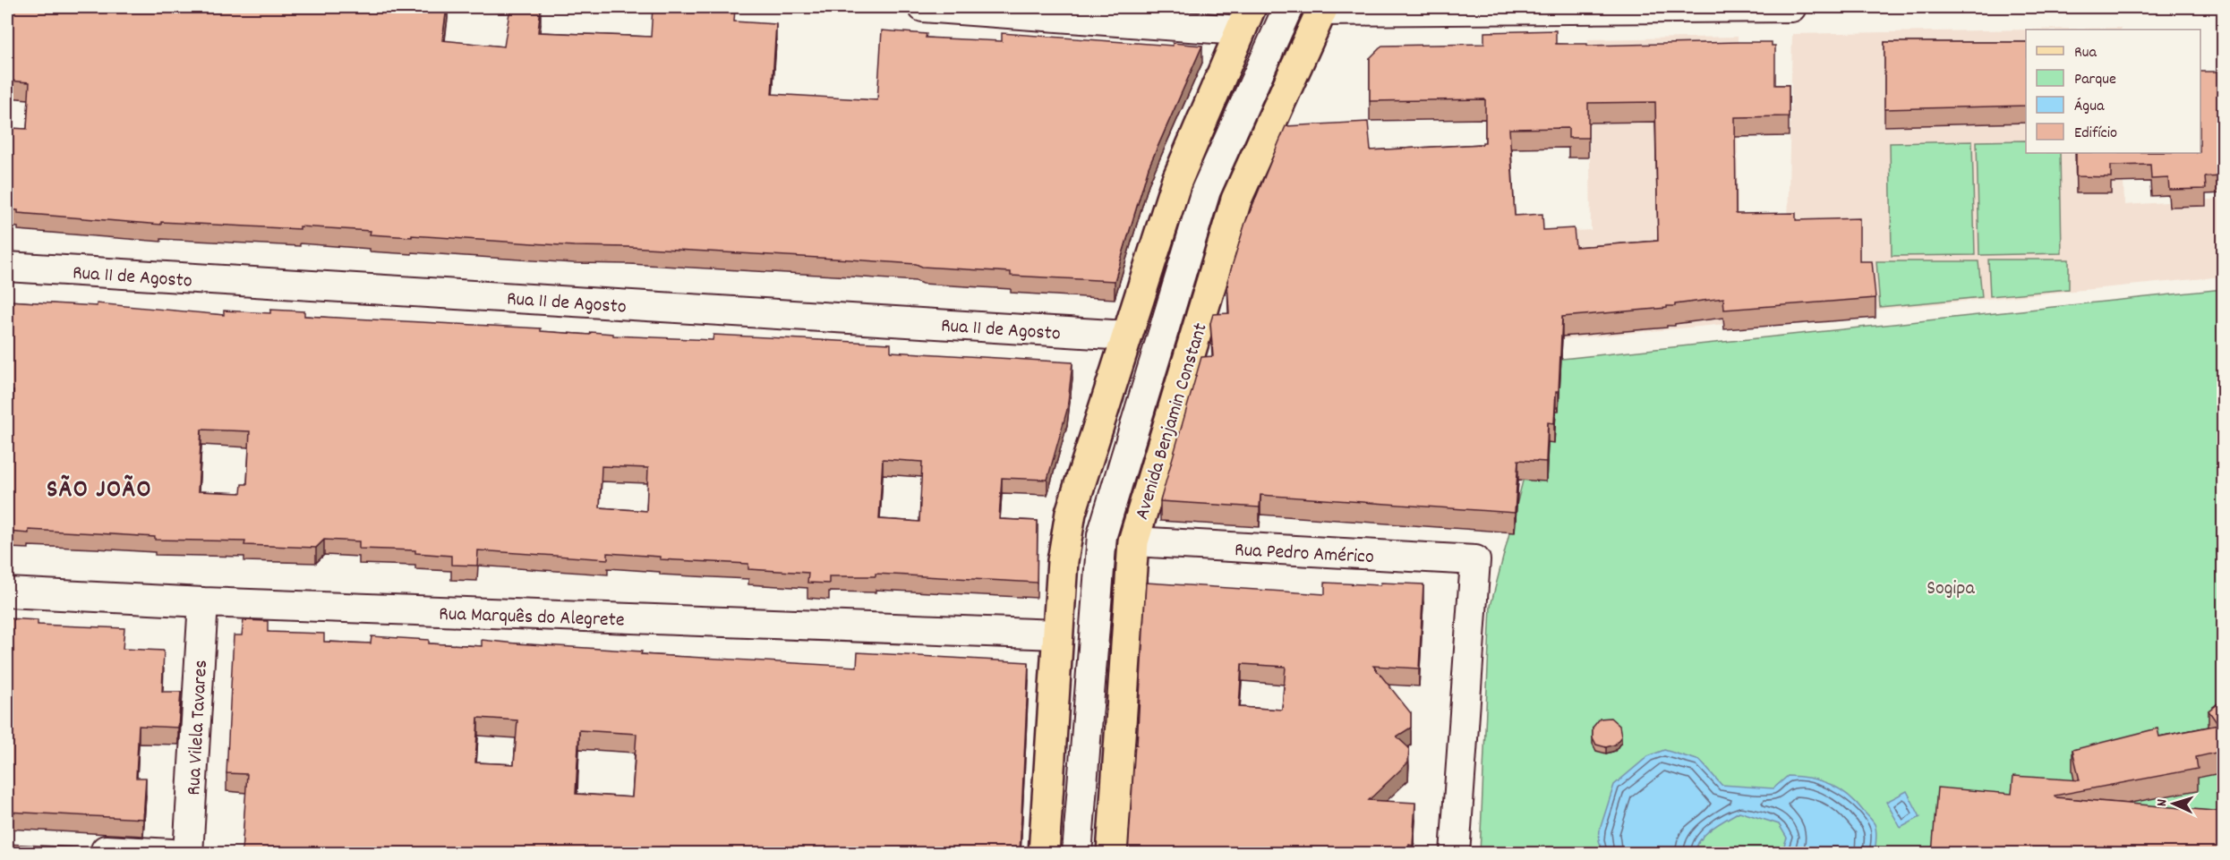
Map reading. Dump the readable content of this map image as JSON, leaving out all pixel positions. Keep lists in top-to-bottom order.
{
  "streets": {
    "main road": ["Avenida Benjamin Constant"],
    "street": [
      "Rua 11 de Agosto",
      "Rua Pedro Américo",
      "Rua Marquês do Alegrete",
      "Rua Vilela Tavares"
    ]
  },
  "crossings": [
    ["Avenida Benjamin Constant", "Rua Pedro Américo"],
    ["Rua Marquês do Alegrete", "Rua Vilela Tavares"]
  ],
  "districts": ["SÃO JOÃO"],
  "parks": ["Sogipa"],
  "legend": [
    "Rua",
    "Parque",
    "Água",
    "Edifício"
  ],
  "north": "left"
}
